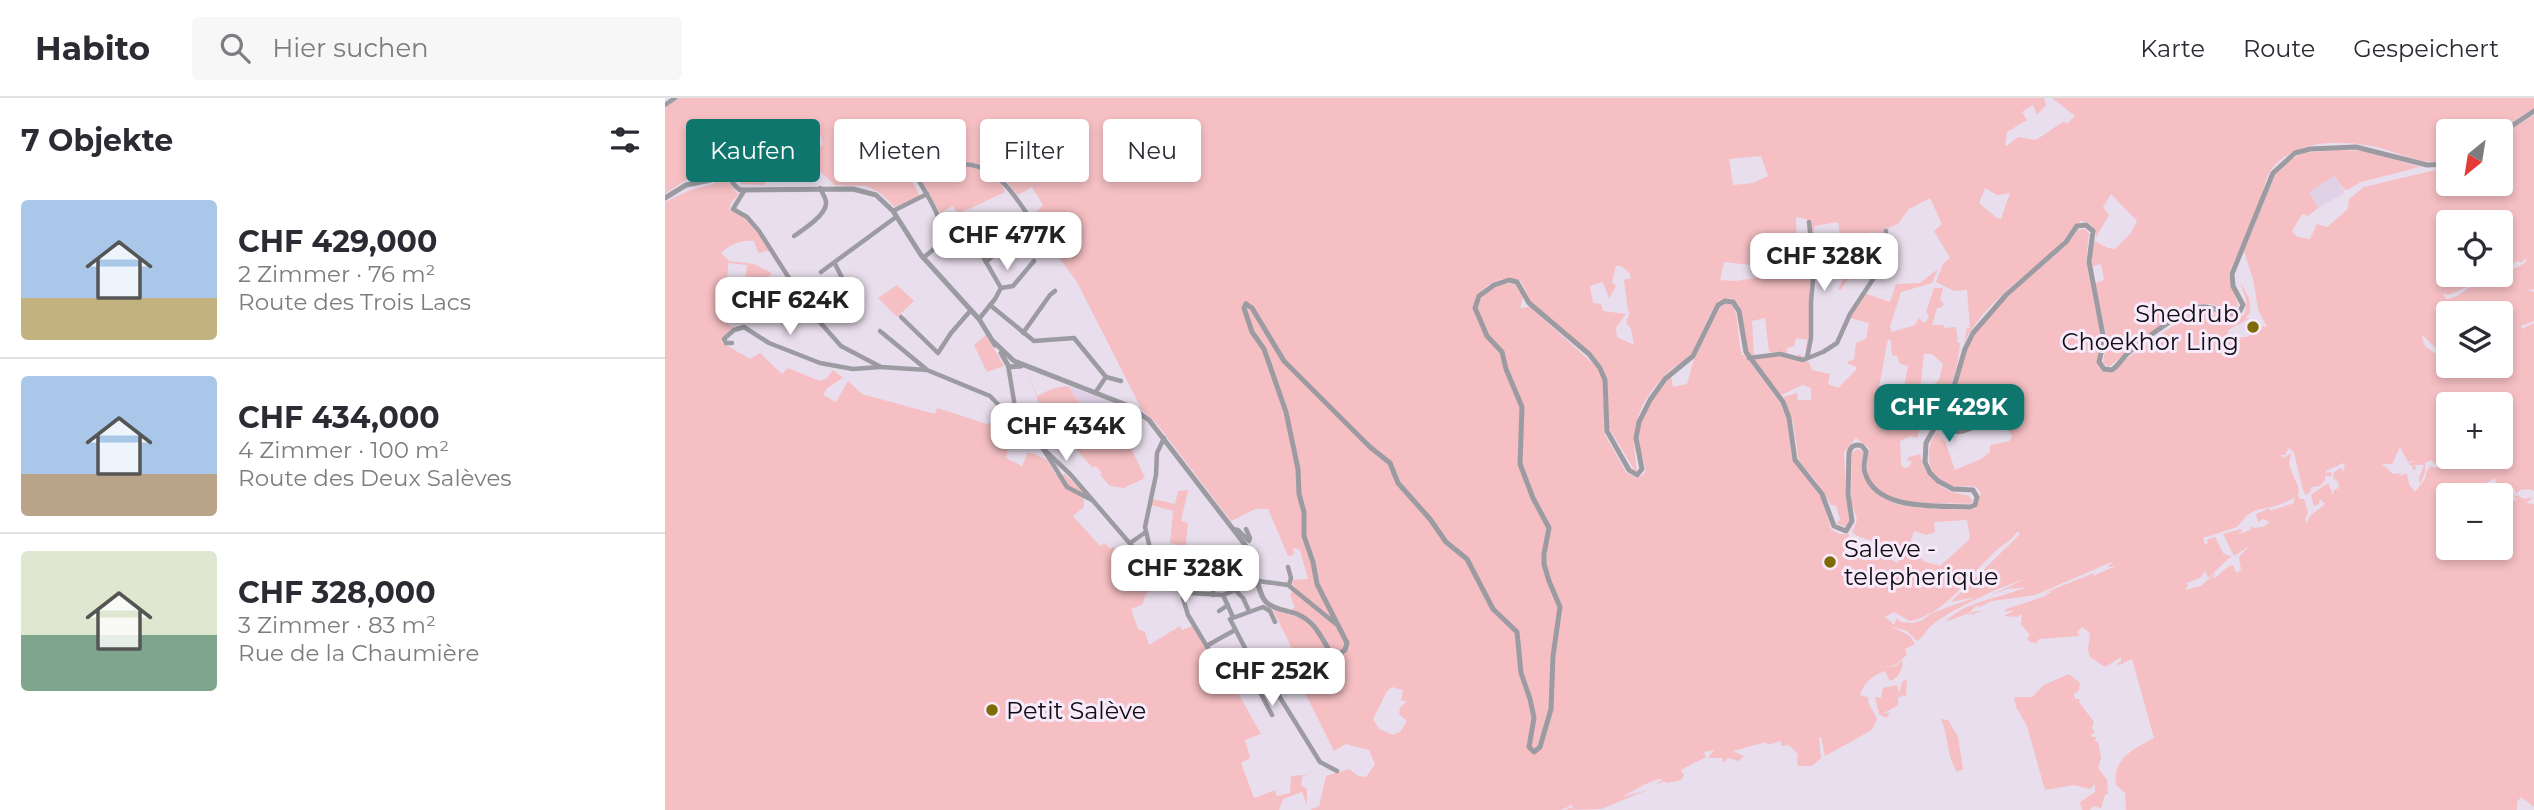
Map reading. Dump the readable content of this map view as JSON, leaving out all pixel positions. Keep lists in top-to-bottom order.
{
  "places": ["Shedrub Choekhor Ling", "Saleve - telepherique", "Petit Salève"],
  "north": "bottom left",
  "page": {
    "header": "Habito",
    "search": "Hier suchen",
    "nav": ["Karte", "Route", "Gespeichert"],
    "heading": "7 Objekte",
    "map_buttons": ["+", "−"],
    "chip": [
      "Kaufen",
      "Mieten",
      "Filter",
      "Neu"
    ],
    "list": [
      {
        "name": "CHF 429,000",
        "note": "2 Zimmer · 76 m² · Route des Trois Lacs"
      },
      {
        "name": "CHF 434,000",
        "note": "4 Zimmer · 100 m² · Route des Deux Salèves"
      },
      {
        "name": "CHF 328,000",
        "note": "3 Zimmer · 83 m² · Rue de la Chaumière"
      }
    ],
    "price": [
      "CHF 477K",
      "CHF 328K",
      "CHF 624K",
      "CHF 429K",
      "CHF 434K",
      "CHF 328K",
      "CHF 252K"
    ]
  }
}
